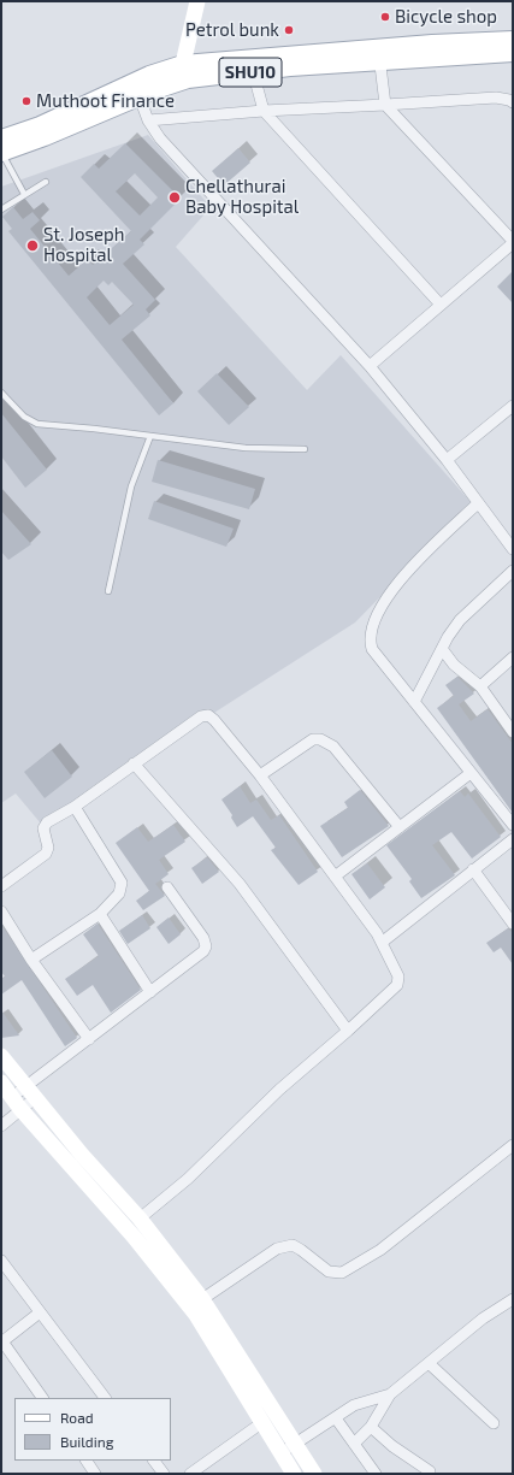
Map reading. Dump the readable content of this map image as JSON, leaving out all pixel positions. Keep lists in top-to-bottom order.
{
  "streets": {
    "main road": ["SHU10"]
  },
  "places": [
    "Bicycle shop",
    "Petrol bunk",
    "Muthoot Finance",
    "Chellathurai Baby Hospital",
    "St. Joseph Hospital"
  ],
  "legend": ["Road", "Building"]
}
